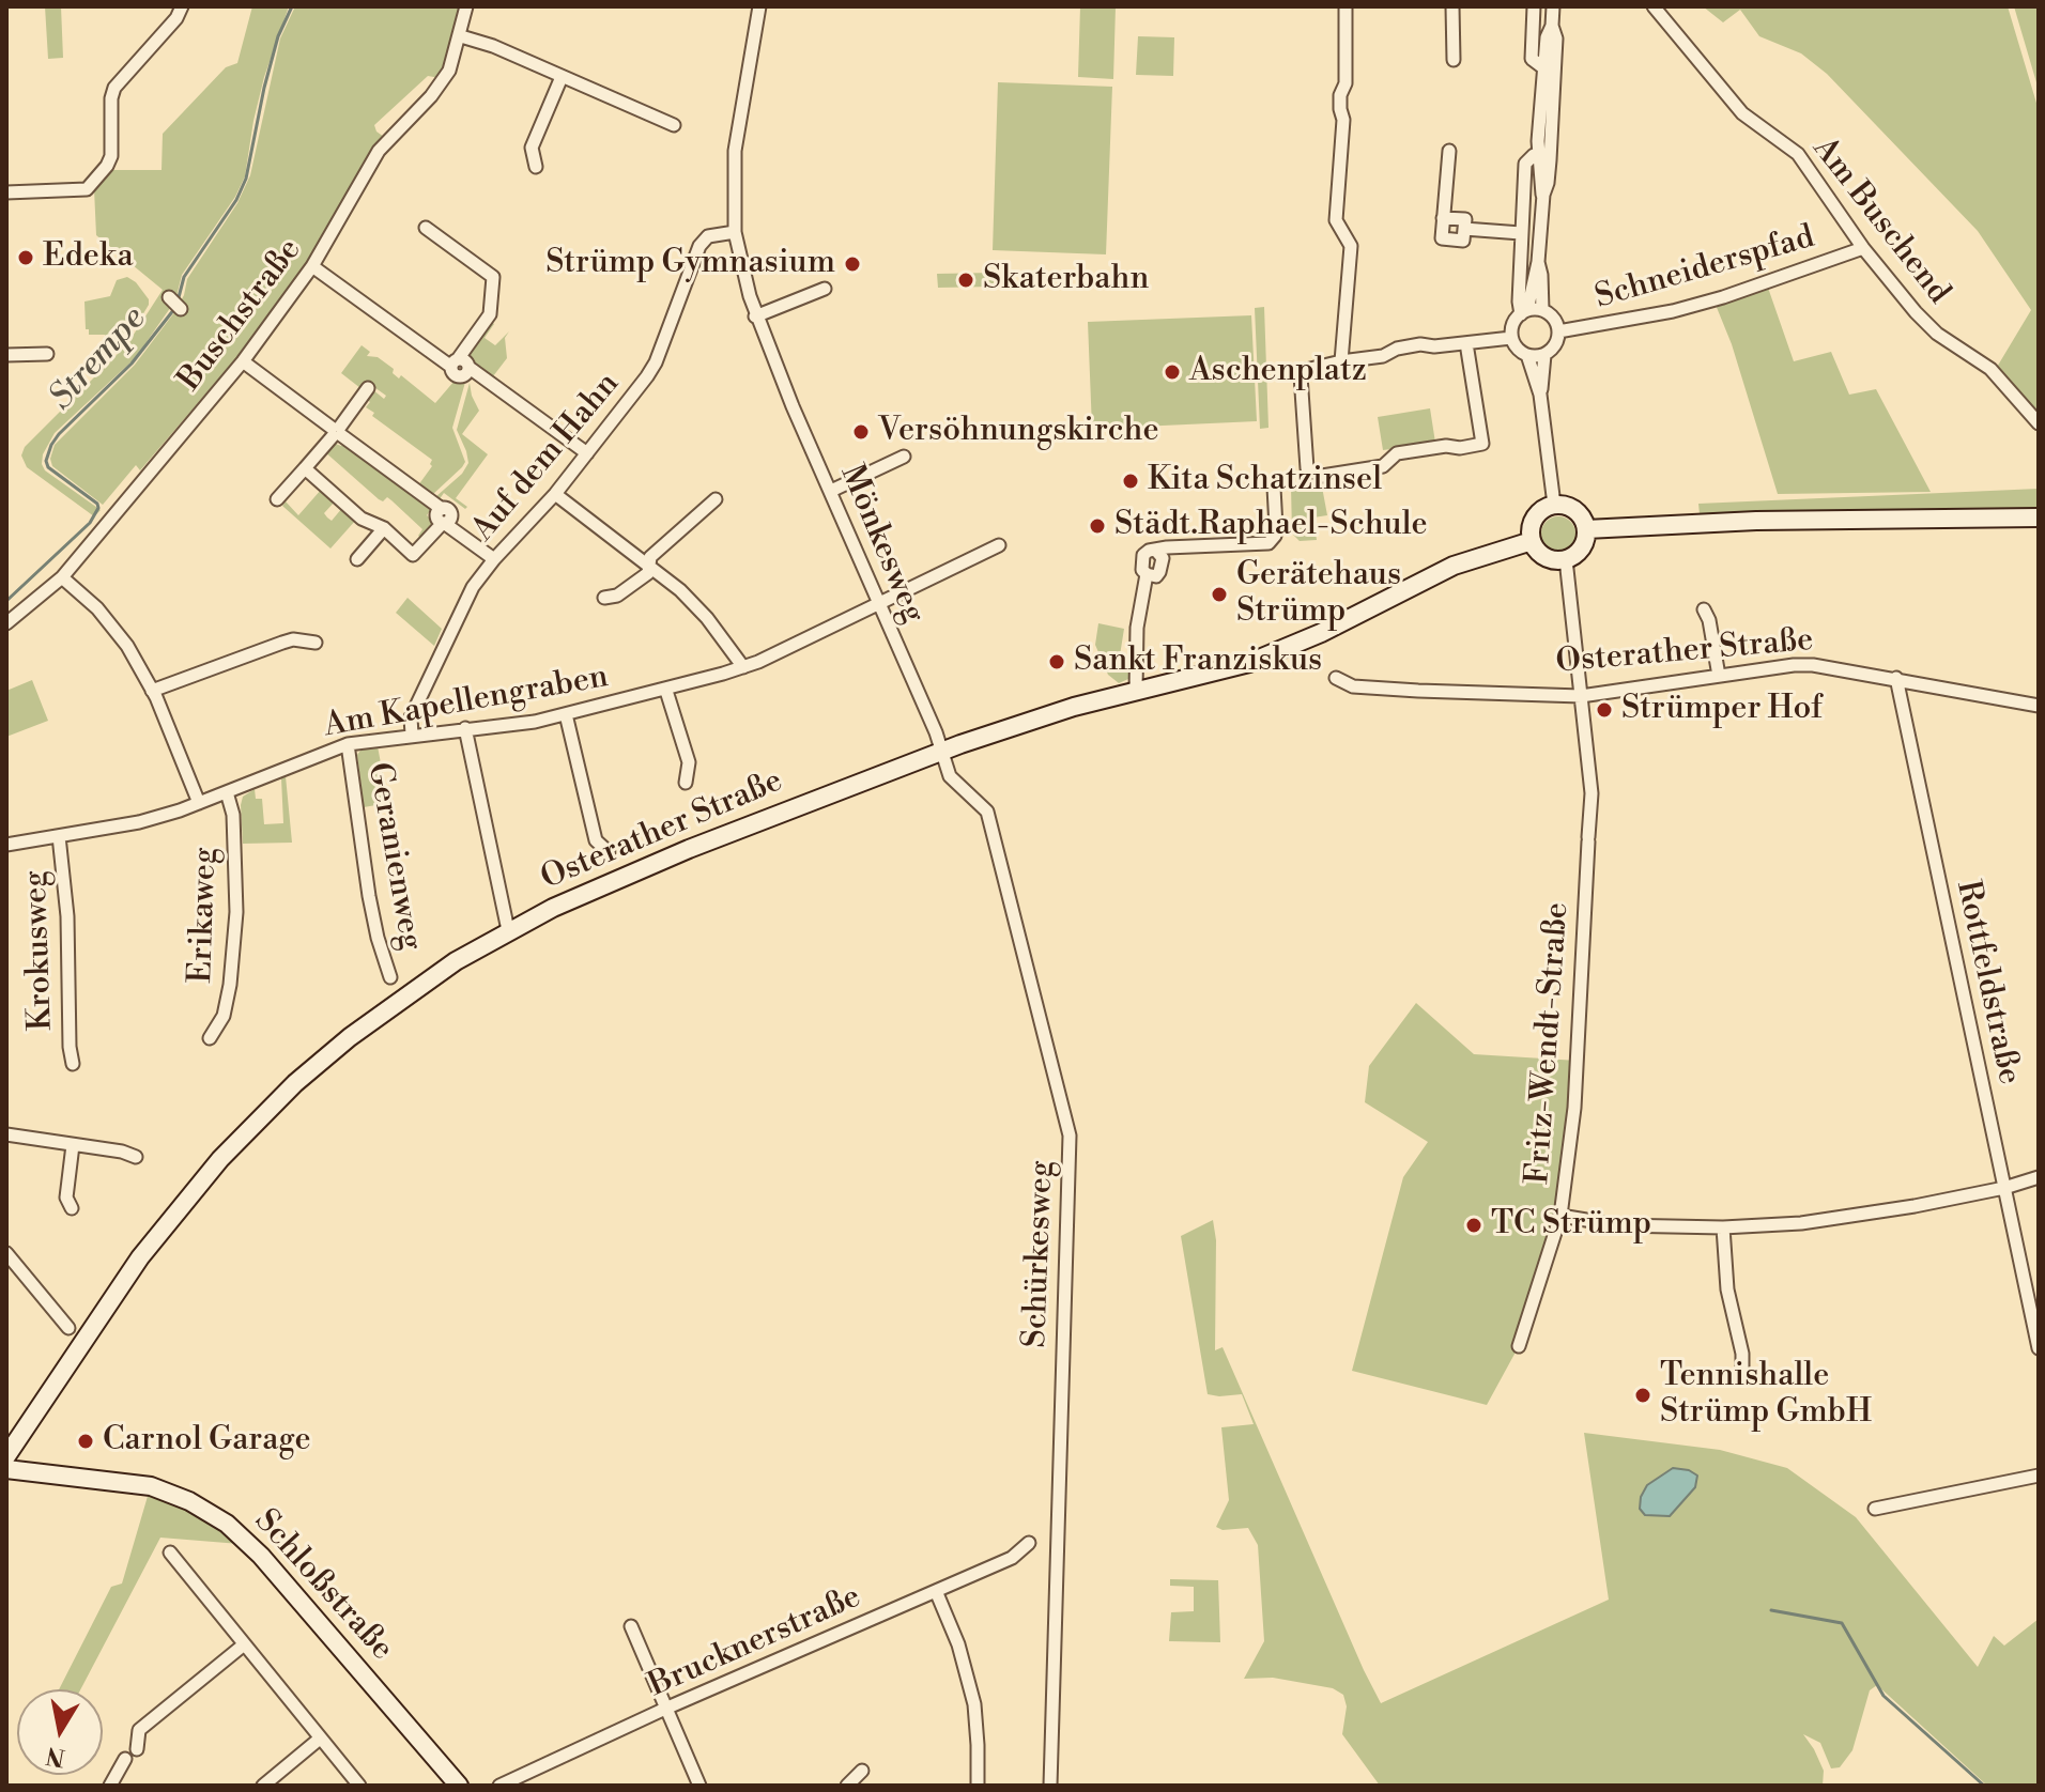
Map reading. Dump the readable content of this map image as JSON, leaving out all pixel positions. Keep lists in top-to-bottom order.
{
  "streets": {
    "main road": ["Osterather Straße", "Schloßstraße"],
    "street": [
      "Am Buschend",
      "Schneiderspfad",
      "Buschstraße",
      "Auf dem Hahn",
      "Mönkesweg",
      "Am Kapellengraben",
      "Geranienweg",
      "Erikaweg",
      "Krokusweg",
      "Rottfeldstraße",
      "Fritz-Wendt-Straße",
      "Schürkesweg",
      "Brucknerstraße"
    ]
  },
  "crossings": [
    ["Am Buschend", "Schneiderspfad"],
    ["Auf dem Hahn", "Mönkesweg"],
    ["Auf dem Hahn", "Am Kapellengraben"],
    ["Mönkesweg", "Osterather Straße"],
    ["Mönkesweg", "Am Kapellengraben"],
    ["Mönkesweg", "Schürkesweg"],
    ["Osterather Straße", "Rottfeldstraße"],
    ["Osterather Straße", "Fritz-Wendt-Straße"],
    ["Osterather Straße", "Schürkesweg"],
    ["Am Kapellengraben", "Geranienweg"],
    ["Am Kapellengraben", "Erikaweg"],
    ["Am Kapellengraben", "Krokusweg"]
  ],
  "water": ["Strempe"],
  "places": [
    "Edeka",
    "Strümp Gymnasium",
    "Skaterbahn",
    "Aschenplatz",
    "Versöhnungskirche",
    "Kita Schatzinsel",
    "Städt.Raphael-Schule",
    "Gerätehaus Strümp",
    "Sankt Franziskus",
    "Strümper Hof",
    "TC Strümp",
    "Tennishalle Strümp GmbH",
    "Carnol Garage"
  ],
  "north": "bottom"
}
